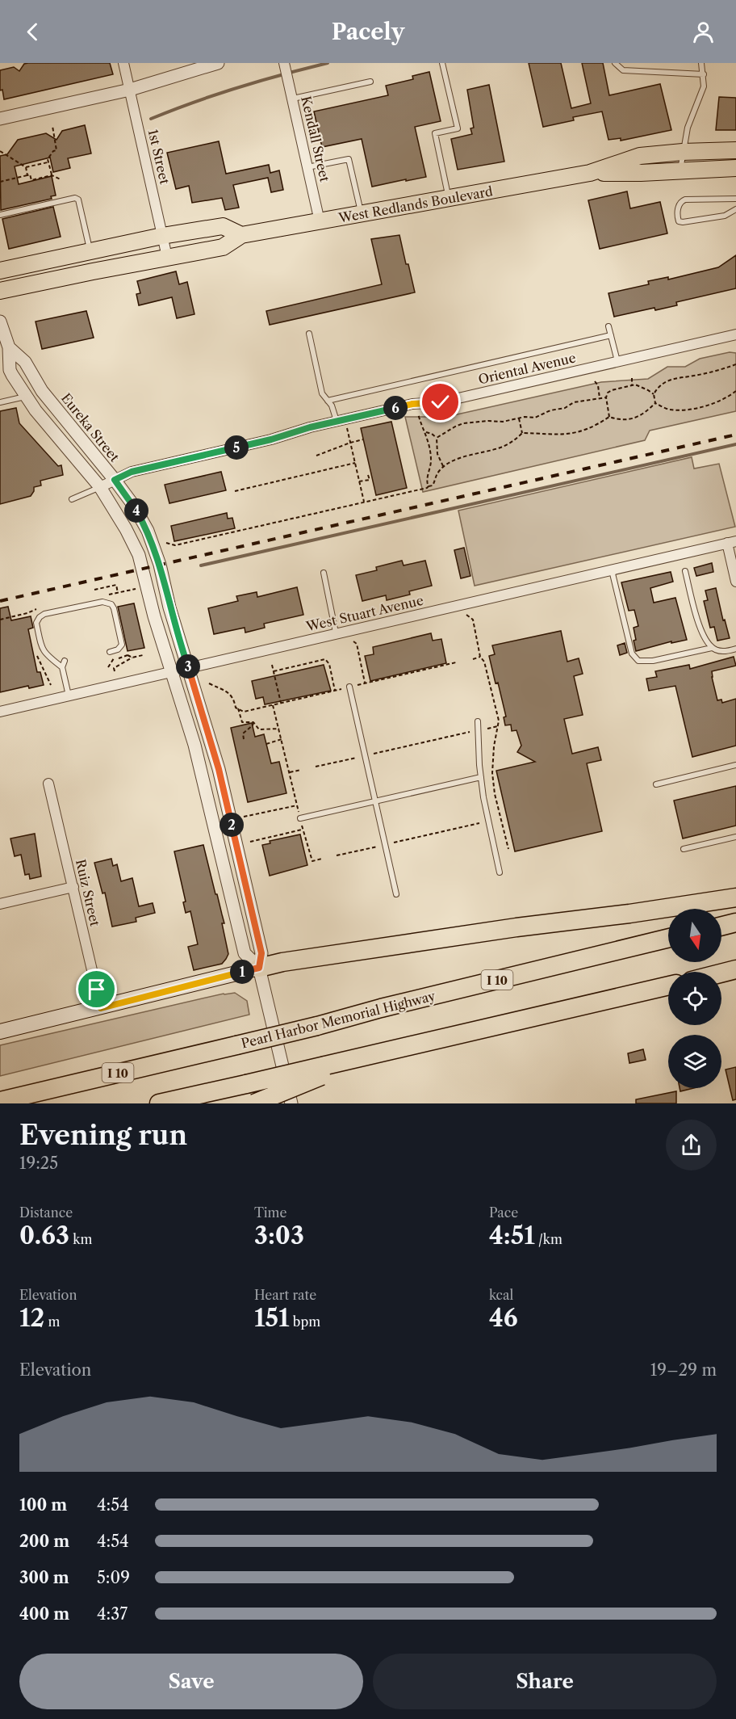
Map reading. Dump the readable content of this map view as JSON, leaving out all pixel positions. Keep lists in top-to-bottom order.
{
  "streets": {
    "highway": ["I 10", "Pearl Harbor Memorial Highway"],
    "main road": ["West Redlands Boulevard"],
    "street": [
      "Kendall Street",
      "1st Street",
      "Oriental Avenue",
      "Eureka Street",
      "West Stuart Avenue",
      "Ruiz Street"
    ]
  },
  "crossings": [
    ["Kendall Street", "West Redlands Boulevard"],
    ["1st Street", "West Redlands Boulevard"],
    ["Oriental Avenue", "Eureka Street"],
    ["Eureka Street", "West Stuart Avenue"]
  ],
  "north": "bottom",
  "page": {
    "header": "Pacely",
    "pins": [
      "6",
      "5",
      "4",
      "3",
      "2",
      "1"
    ],
    "heading": ["Evening run", "19:25"],
    "stats": [
      ["Distance", "0.63 km"],
      ["Time", "3:03"],
      ["Pace", "4:51 /km"],
      ["Elevation", "12 m"],
      ["Heart rate", "151 bpm"],
      ["kcal", "46"]
    ],
    "chart": ["Elevation", "19–29 m"],
    "list": [
      {
        "name": "100 m",
        "note": "4:54"
      },
      {
        "name": "200 m",
        "note": "4:54"
      },
      {
        "name": "300 m",
        "note": "5:09"
      },
      {
        "name": "400 m",
        "note": "4:37"
      }
    ],
    "buttons": ["Save", "Share"]
  }
}
